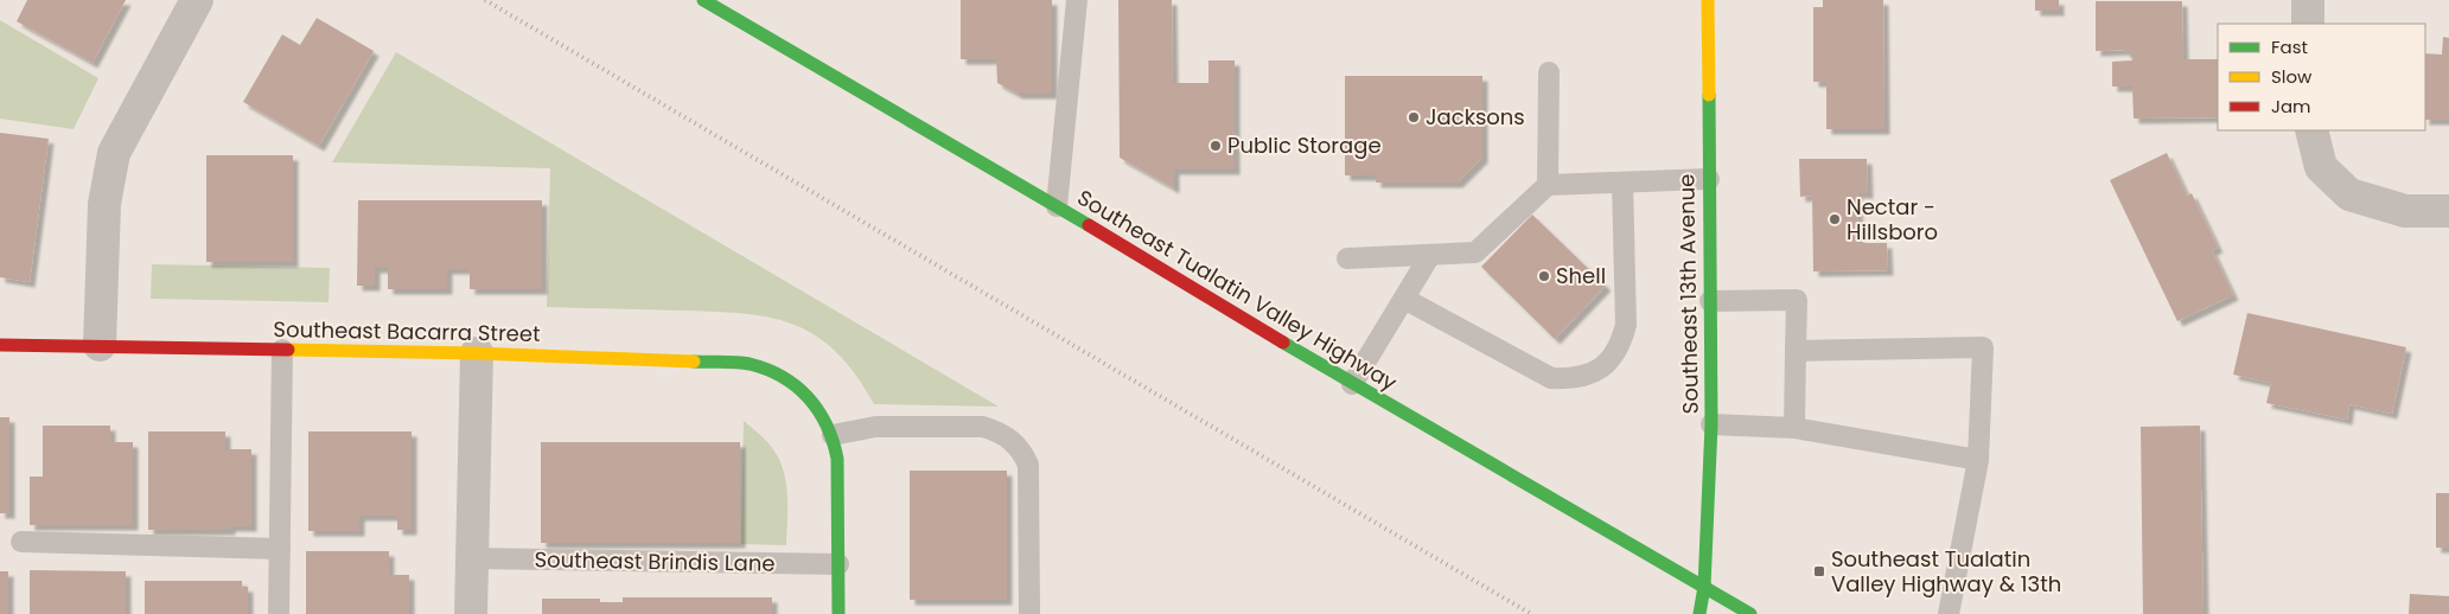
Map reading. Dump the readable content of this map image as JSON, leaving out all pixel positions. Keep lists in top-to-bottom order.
{
  "streets": {
    "street": ["Southeast Tualatin Valley Highway", "Southeast 13th Avenue", "Southeast Bacarra Street"],
    "lane": ["Southeast Brindis Lane"]
  },
  "crossings": [
    ["Southeast Tualatin Valley Highway", "Southeast 13th Avenue"]
  ],
  "places": {
    "other": [
      "Jacksons",
      "Public Storage",
      "Nectar - Hillsboro",
      "Shell"
    ],
    "transit": ["Southeast Tualatin Valley Highway & 13th"]
  },
  "legend": ["Fast", "Slow", "Jam"]
}
